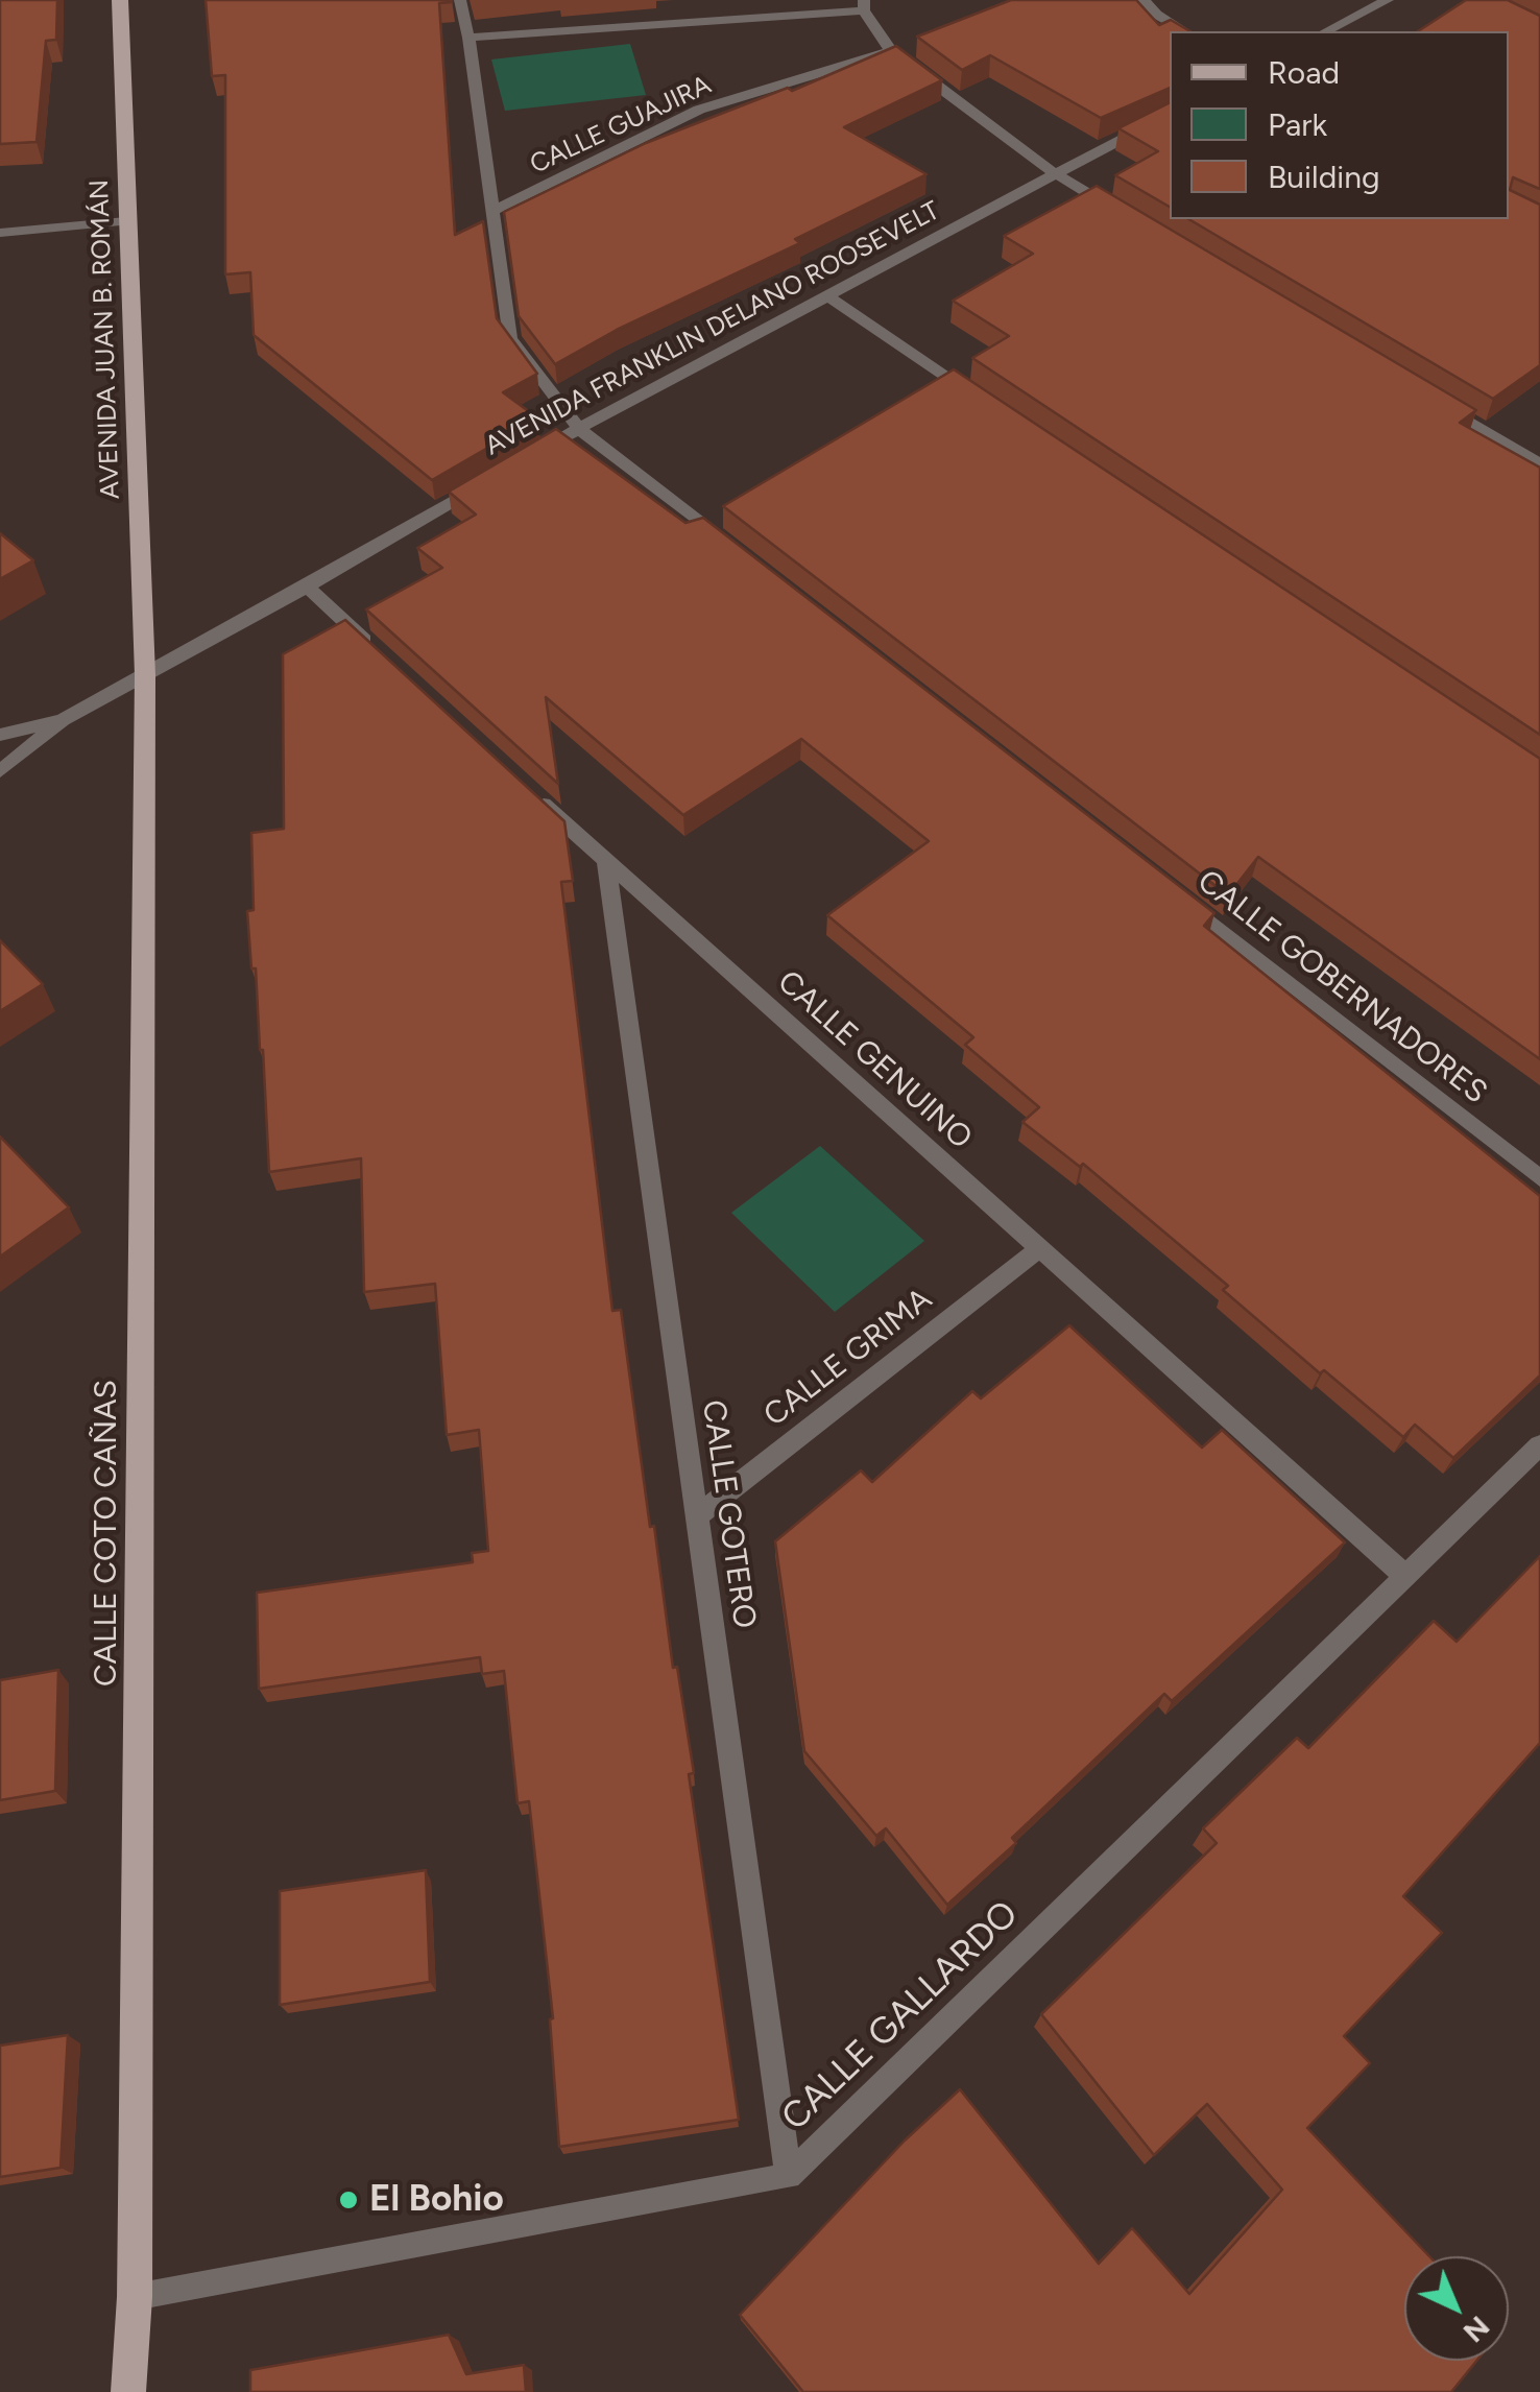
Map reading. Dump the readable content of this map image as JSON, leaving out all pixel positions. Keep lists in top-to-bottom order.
{
  "streets": {
    "main road": ["AVENIDA JUAN B. ROMÁN", "CALLE COTO CAÑAS"],
    "street": [
      "CALLE GUAJIRA",
      "AVENIDA FRANKLIN DELANO ROOSEVELT",
      "CALLE GOBERNADORES",
      "CALLE GENUINO",
      "CALLE GRIMA",
      "CALLE GOTERO",
      "CALLE GALLARDO"
    ]
  },
  "crossings": [
    ["AVENIDA FRANKLIN DELANO ROOSEVELT", "AVENIDA JUAN B. ROMÁN"],
    ["AVENIDA FRANKLIN DELANO ROOSEVELT", "CALLE COTO CAÑAS"],
    ["AVENIDA JUAN B. ROMÁN", "CALLE COTO CAÑAS"],
    ["CALLE GENUINO", "CALLE GRIMA"],
    ["CALLE GENUINO", "CALLE GOTERO"],
    ["CALLE GENUINO", "CALLE GALLARDO"],
    ["CALLE GRIMA", "CALLE GOTERO"],
    ["CALLE GOTERO", "CALLE GALLARDO"],
    ["CALLE COTO CAÑAS", "CALLE GALLARDO"]
  ],
  "places": ["El Bohio"],
  "legend": ["Road", "Park", "Building"],
  "north": "bottom right"
}
